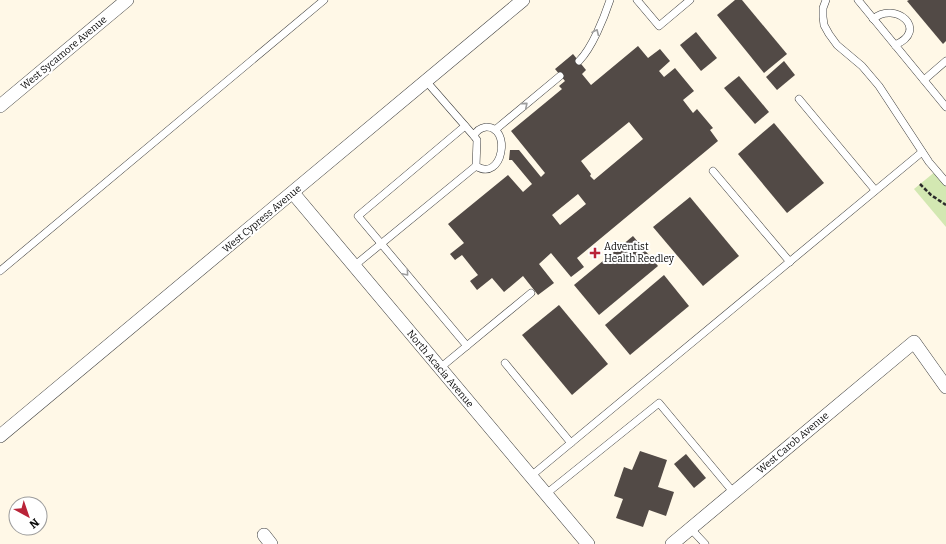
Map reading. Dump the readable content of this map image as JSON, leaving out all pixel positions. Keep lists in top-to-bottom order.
{
  "streets": {
    "street": [
      "West Sycamore Avenue",
      "West Cypress Avenue",
      "North Acacia Avenue",
      "West Carob Avenue"
    ]
  },
  "crossings": [
    ["West Cypress Avenue", "North Acacia Avenue"]
  ],
  "places": {
    "health": ["Adventist Health Reedley"]
  },
  "north": "bottom right"
}
